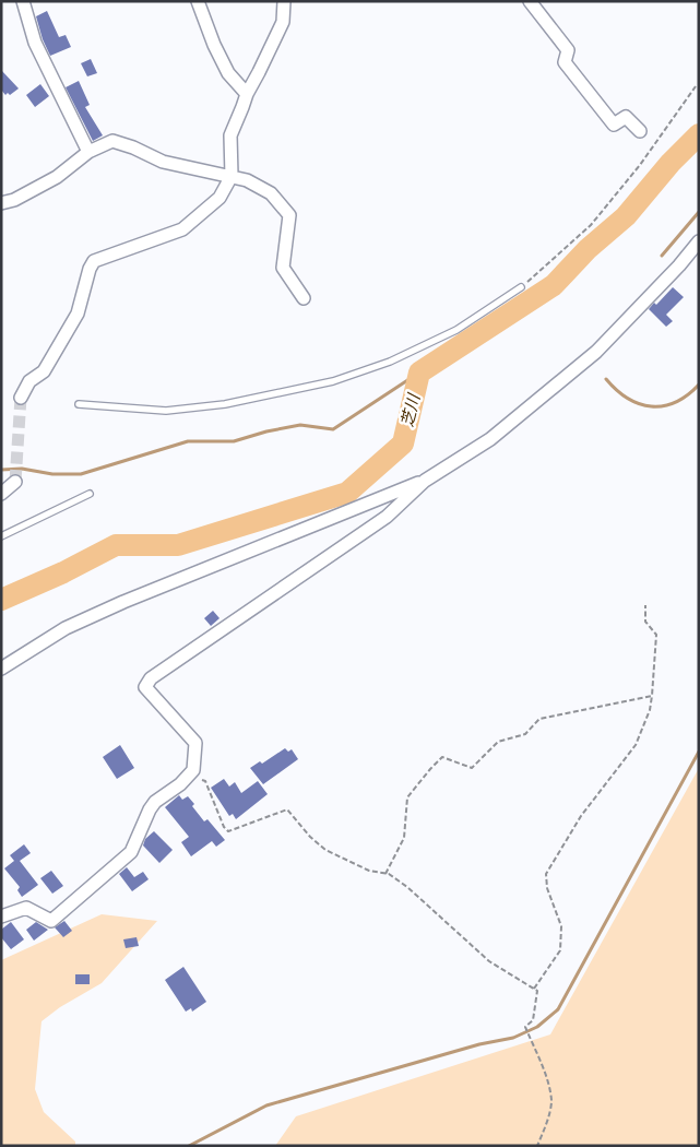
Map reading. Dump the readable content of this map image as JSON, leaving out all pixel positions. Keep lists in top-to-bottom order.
{
  "water": ["芝川"]
}
